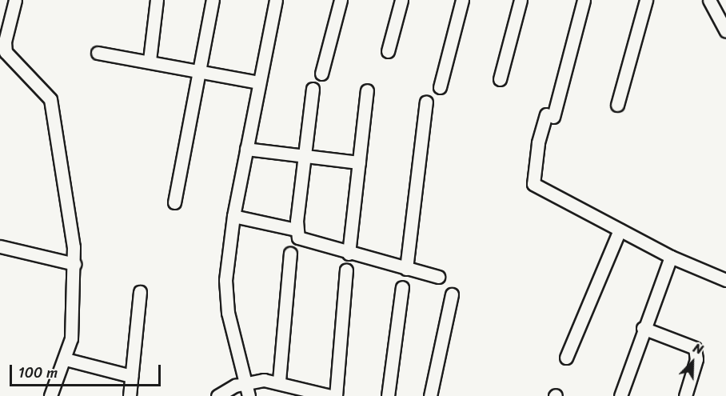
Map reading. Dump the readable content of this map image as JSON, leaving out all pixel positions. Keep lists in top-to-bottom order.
{
  "scale_bar": "100 m",
  "north": "top right"
}
